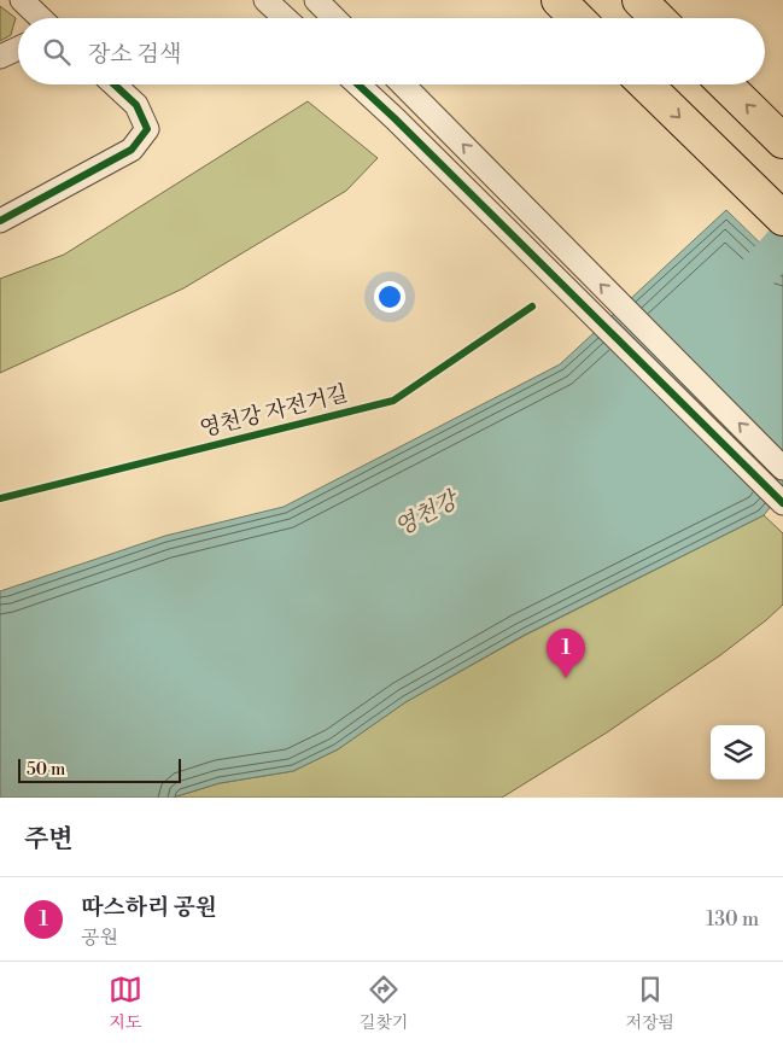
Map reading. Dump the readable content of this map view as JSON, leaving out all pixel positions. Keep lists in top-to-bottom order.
{
  "streets": {
    "cycle path": ["영천강 자전거길"]
  },
  "water": ["영천강"],
  "scale_bar": "50 m",
  "page": {
    "search": "장소 검색",
    "pins": "1",
    "scale": "50 m",
    "heading": "주변",
    "list": [
      {
        "mark": "1",
        "name": "따스하리 공원",
        "note": "공원",
        "value": "130 m"
      }
    ],
    "nav": ["지도", "길찾기", "저장됨"]
  }
}
